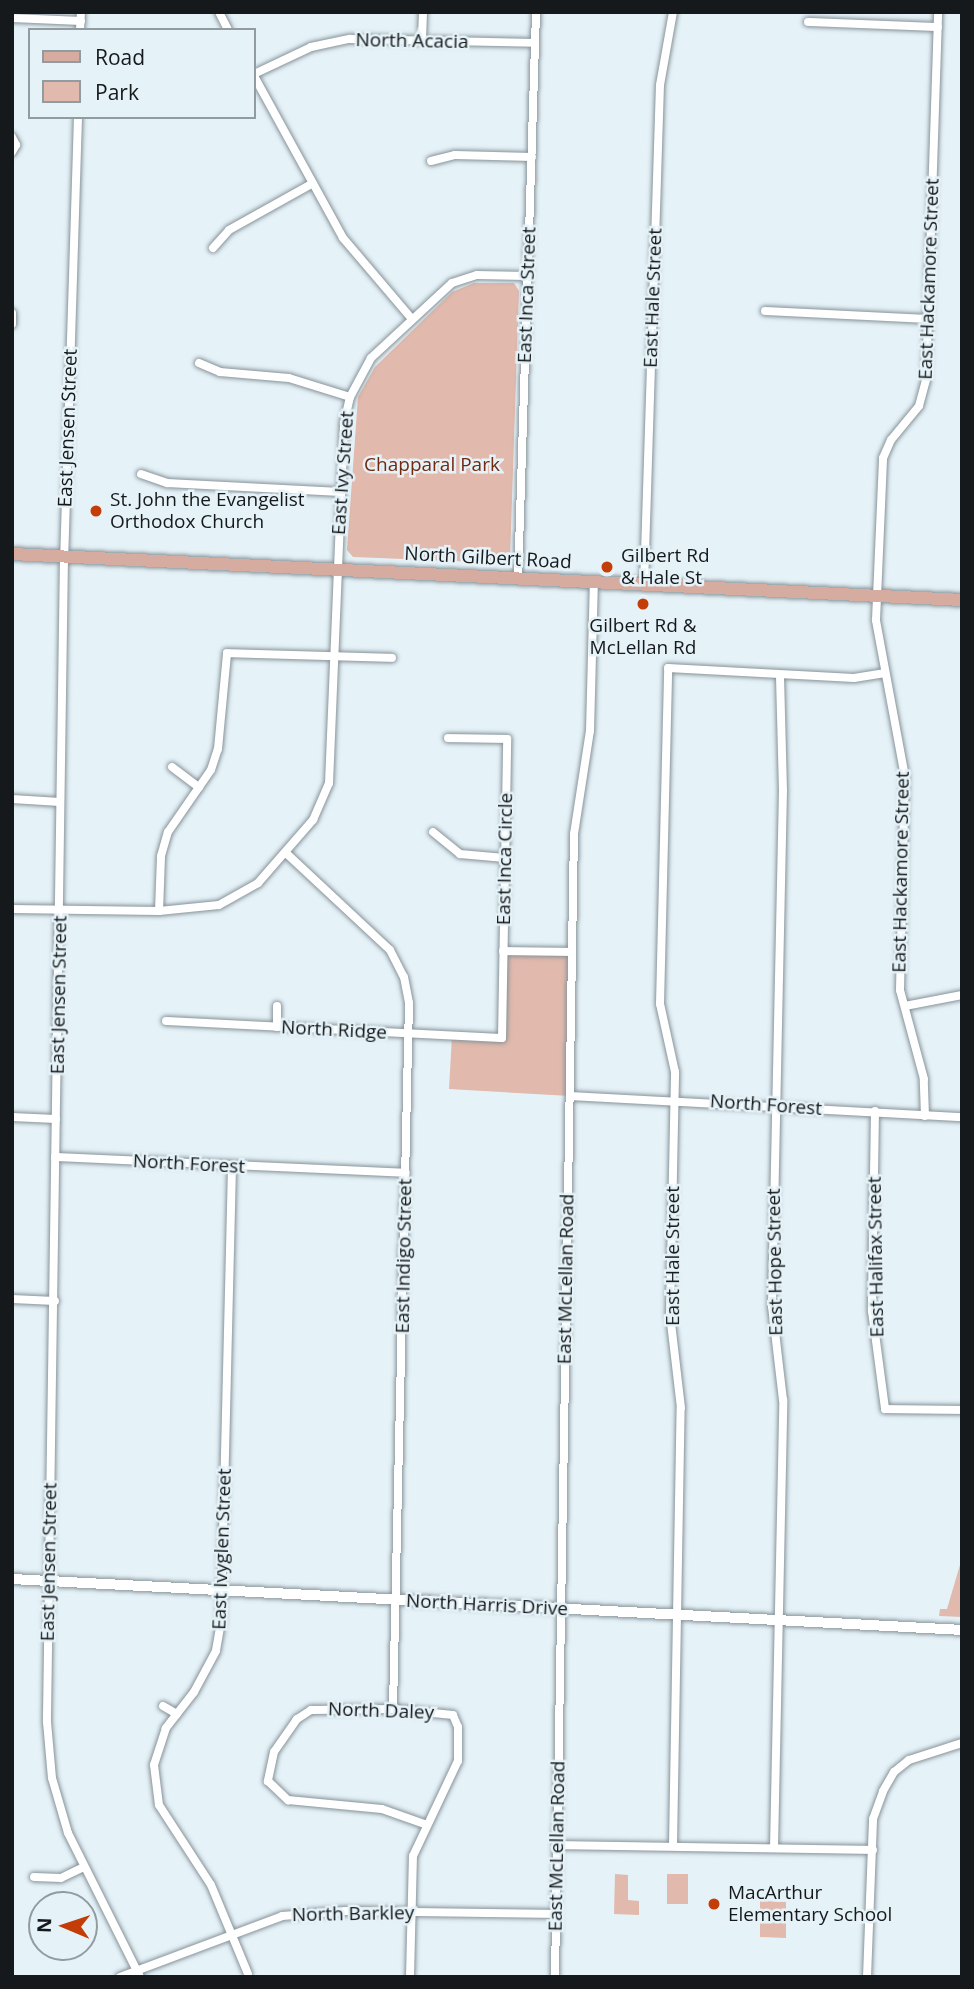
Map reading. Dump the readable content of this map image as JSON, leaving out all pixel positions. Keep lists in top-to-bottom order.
{
  "streets": {
    "main road": ["North Gilbert Road"],
    "street": [
      "North Acacia",
      "East Hackamore Street",
      "East Inca Street",
      "East Hale Street",
      "East Jensen Street",
      "East Ivy Street",
      "East Inca Circle",
      "North Ridge",
      "North Forest",
      "East Indigo Street",
      "East Halifax Street",
      "East Hope Street",
      "East McLellan Road",
      "East Ivyglen Street",
      "North Harris Drive",
      "North Daley",
      "North Barkley"
    ]
  },
  "crossings": [
    ["North Acacia", "East Inca Street"],
    ["East Hackamore Street", "North Gilbert Road"],
    ["East Hackamore Street", "North Forest"],
    ["East Inca Street", "East Ivy Street"],
    ["East Inca Street", "North Gilbert Road"],
    ["East Hale Street", "North Gilbert Road"],
    ["East Hale Street", "North Forest"],
    ["East Hale Street", "East Hope Street"],
    ["East Hale Street", "North Harris Drive"],
    ["East Jensen Street", "East Ivy Street"],
    ["East Jensen Street", "North Gilbert Road"],
    ["East Jensen Street", "North Forest"],
    ["East Jensen Street", "North Harris Drive"],
    ["East Jensen Street", "North Barkley"],
    ["East Ivy Street", "North Gilbert Road"],
    ["East Ivy Street", "East Indigo Street"],
    ["North Gilbert Road", "East McLellan Road"],
    ["East Inca Circle", "North Ridge"],
    ["North Ridge", "East Indigo Street"],
    ["North Forest", "East Indigo Street"],
    ["North Forest", "East Halifax Street"],
    ["North Forest", "East Hope Street"],
    ["North Forest", "East McLellan Road"],
    ["North Forest", "East Ivyglen Street"],
    ["East Indigo Street", "North Harris Drive"],
    ["East Indigo Street", "North Daley"],
    ["East Hope Street", "North Harris Drive"],
    ["East McLellan Road", "North Harris Drive"],
    ["East McLellan Road", "North Barkley"],
    ["East Ivyglen Street", "North Harris Drive"],
    ["East Ivyglen Street", "North Barkley"]
  ],
  "parks": ["Chapparal Park"],
  "places": [
    "St. John the Evangelist Orthodox Church",
    "Gilbert Rd & Hale St",
    "Gilbert Rd & McLellan Rd",
    "MacArthur Elementary School"
  ],
  "legend": ["Road", "Park"],
  "north": "left"
}
